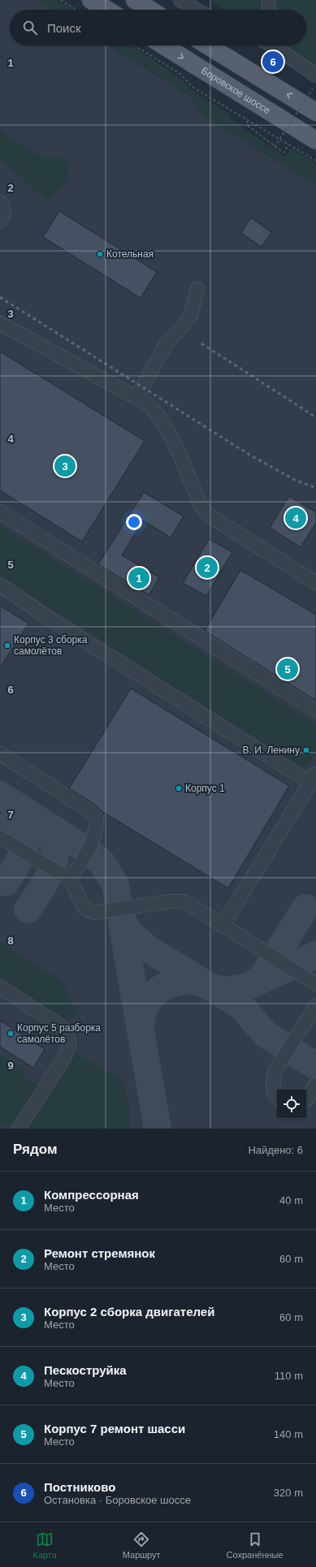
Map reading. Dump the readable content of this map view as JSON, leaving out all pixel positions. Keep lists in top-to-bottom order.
{
  "streets": {
    "main road": ["Боровское шоссе"]
  },
  "places": [
    "Котельная",
    "Корпус 3 сборка самолётов",
    "В. И. Ленину",
    "Корпус 1",
    "Корпус 5 разборка самолётов"
  ],
  "page": {
    "search": "Поиск",
    "pins": [
      "6",
      "3",
      "4",
      "2",
      "1",
      "5"
    ],
    "heading": ["Рядом", "Найдено: 6"],
    "list": [
      {
        "mark": "1",
        "name": "Компрессорная",
        "note": "Место",
        "value": "40 m"
      },
      {
        "mark": "2",
        "name": "Ремонт стремянок",
        "note": "Место",
        "value": "60 m"
      },
      {
        "mark": "3",
        "name": "Корпус 2 сборка двигателей",
        "note": "Место",
        "value": "60 m"
      },
      {
        "mark": "4",
        "name": "Пескоструйка",
        "note": "Место",
        "value": "110 m"
      },
      {
        "mark": "5",
        "name": "Корпус 7 ремонт шасси",
        "note": "Место",
        "value": "140 m"
      },
      {
        "mark": "6",
        "name": "Постниково",
        "note": "Остановка · Боровское шоссе",
        "value": "320 m"
      }
    ],
    "nav": ["Карта", "Маршрут", "Сохранённые"]
  },
  "grid": {
    "rows": [
      "1",
      "2",
      "3",
      "4",
      "5",
      "6",
      "7",
      "8",
      "9"
    ]
  }
}
